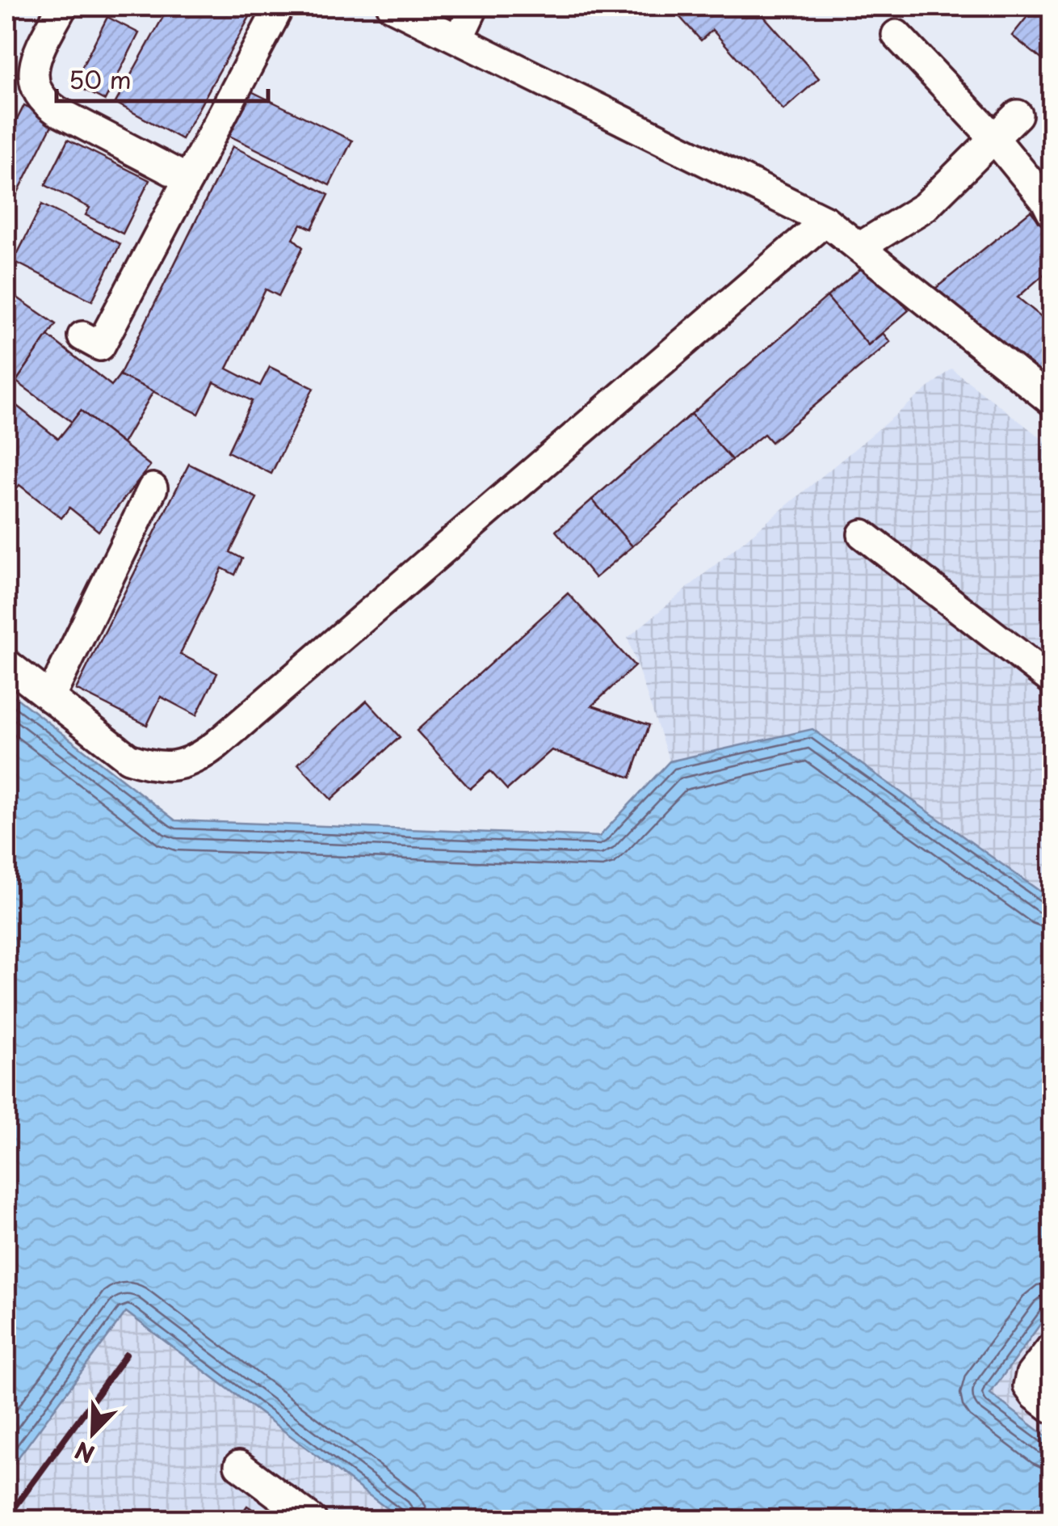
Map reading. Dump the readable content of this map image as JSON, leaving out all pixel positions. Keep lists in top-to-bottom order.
{
  "scale_bar": "50 m",
  "north": "bottom left"
}
